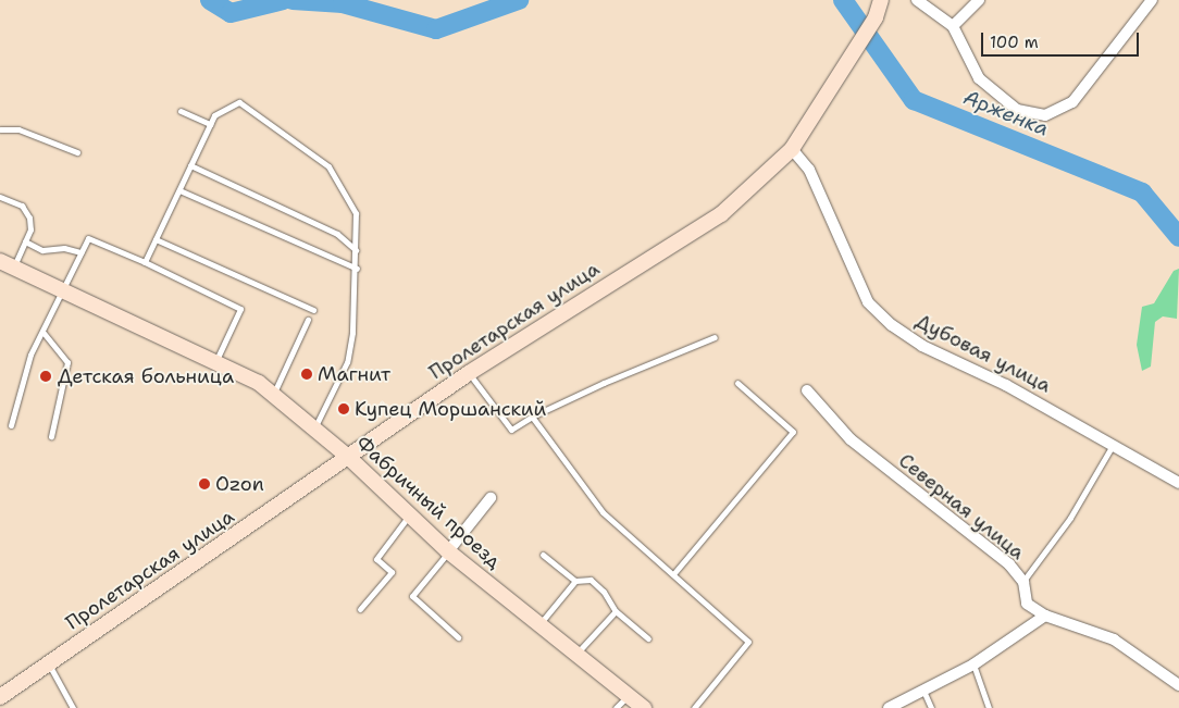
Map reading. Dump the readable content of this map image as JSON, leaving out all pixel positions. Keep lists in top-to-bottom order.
{
  "streets": {
    "main road": ["Пролетарская улица", "Фабричный проезд"],
    "street": ["Дубовая улица", "Северная улица"]
  },
  "crossings": [
    ["Пролетарская улица", "Дубовая улица"],
    ["Пролетарская улица", "Фабричный проезд"]
  ],
  "water": ["Арженка"],
  "places": [
    "Магнит",
    "Детская больница",
    "Купец Моршанский",
    "Ozon"
  ],
  "scale_bar": "100 m"
}
